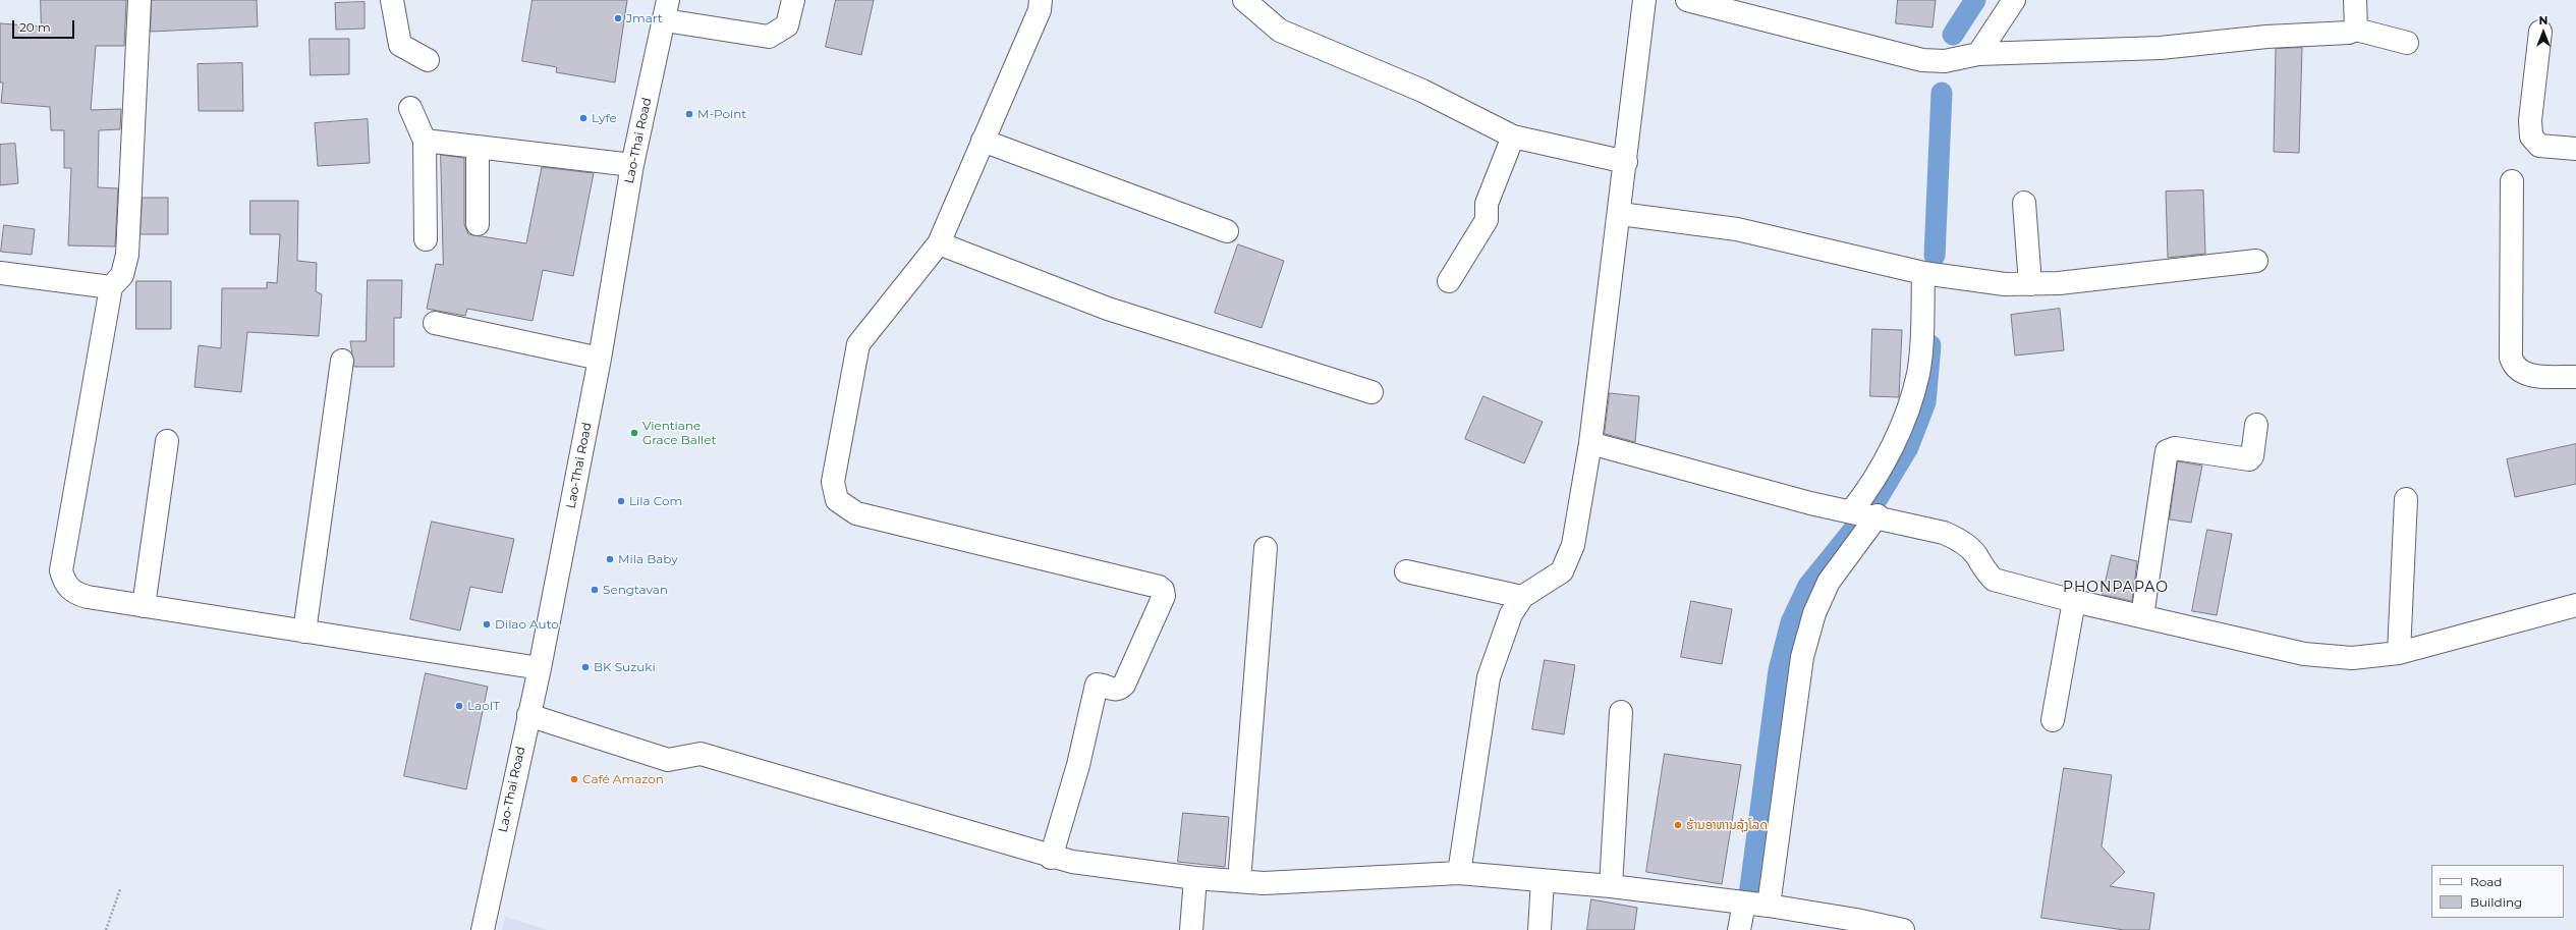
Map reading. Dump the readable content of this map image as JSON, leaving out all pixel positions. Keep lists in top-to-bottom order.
{
  "streets": {
    "street": ["Lao-Thai Road"]
  },
  "districts": ["PHONPAPAO"],
  "places": [
    "Jmart",
    "M-Point",
    "Lyfe",
    "Vientiane Grace Ballet",
    "Lila Com",
    "Mila Baby",
    "Sengtavan",
    "Dilao Auto",
    "BK Suzuki",
    "LaoIT",
    "Café Amazon",
    "ຮ້ານອາຫານລຸ້ງໂລດ"
  ],
  "legend": ["Road", "Building"],
  "scale_bar": "20 m",
  "north": "top"
}
